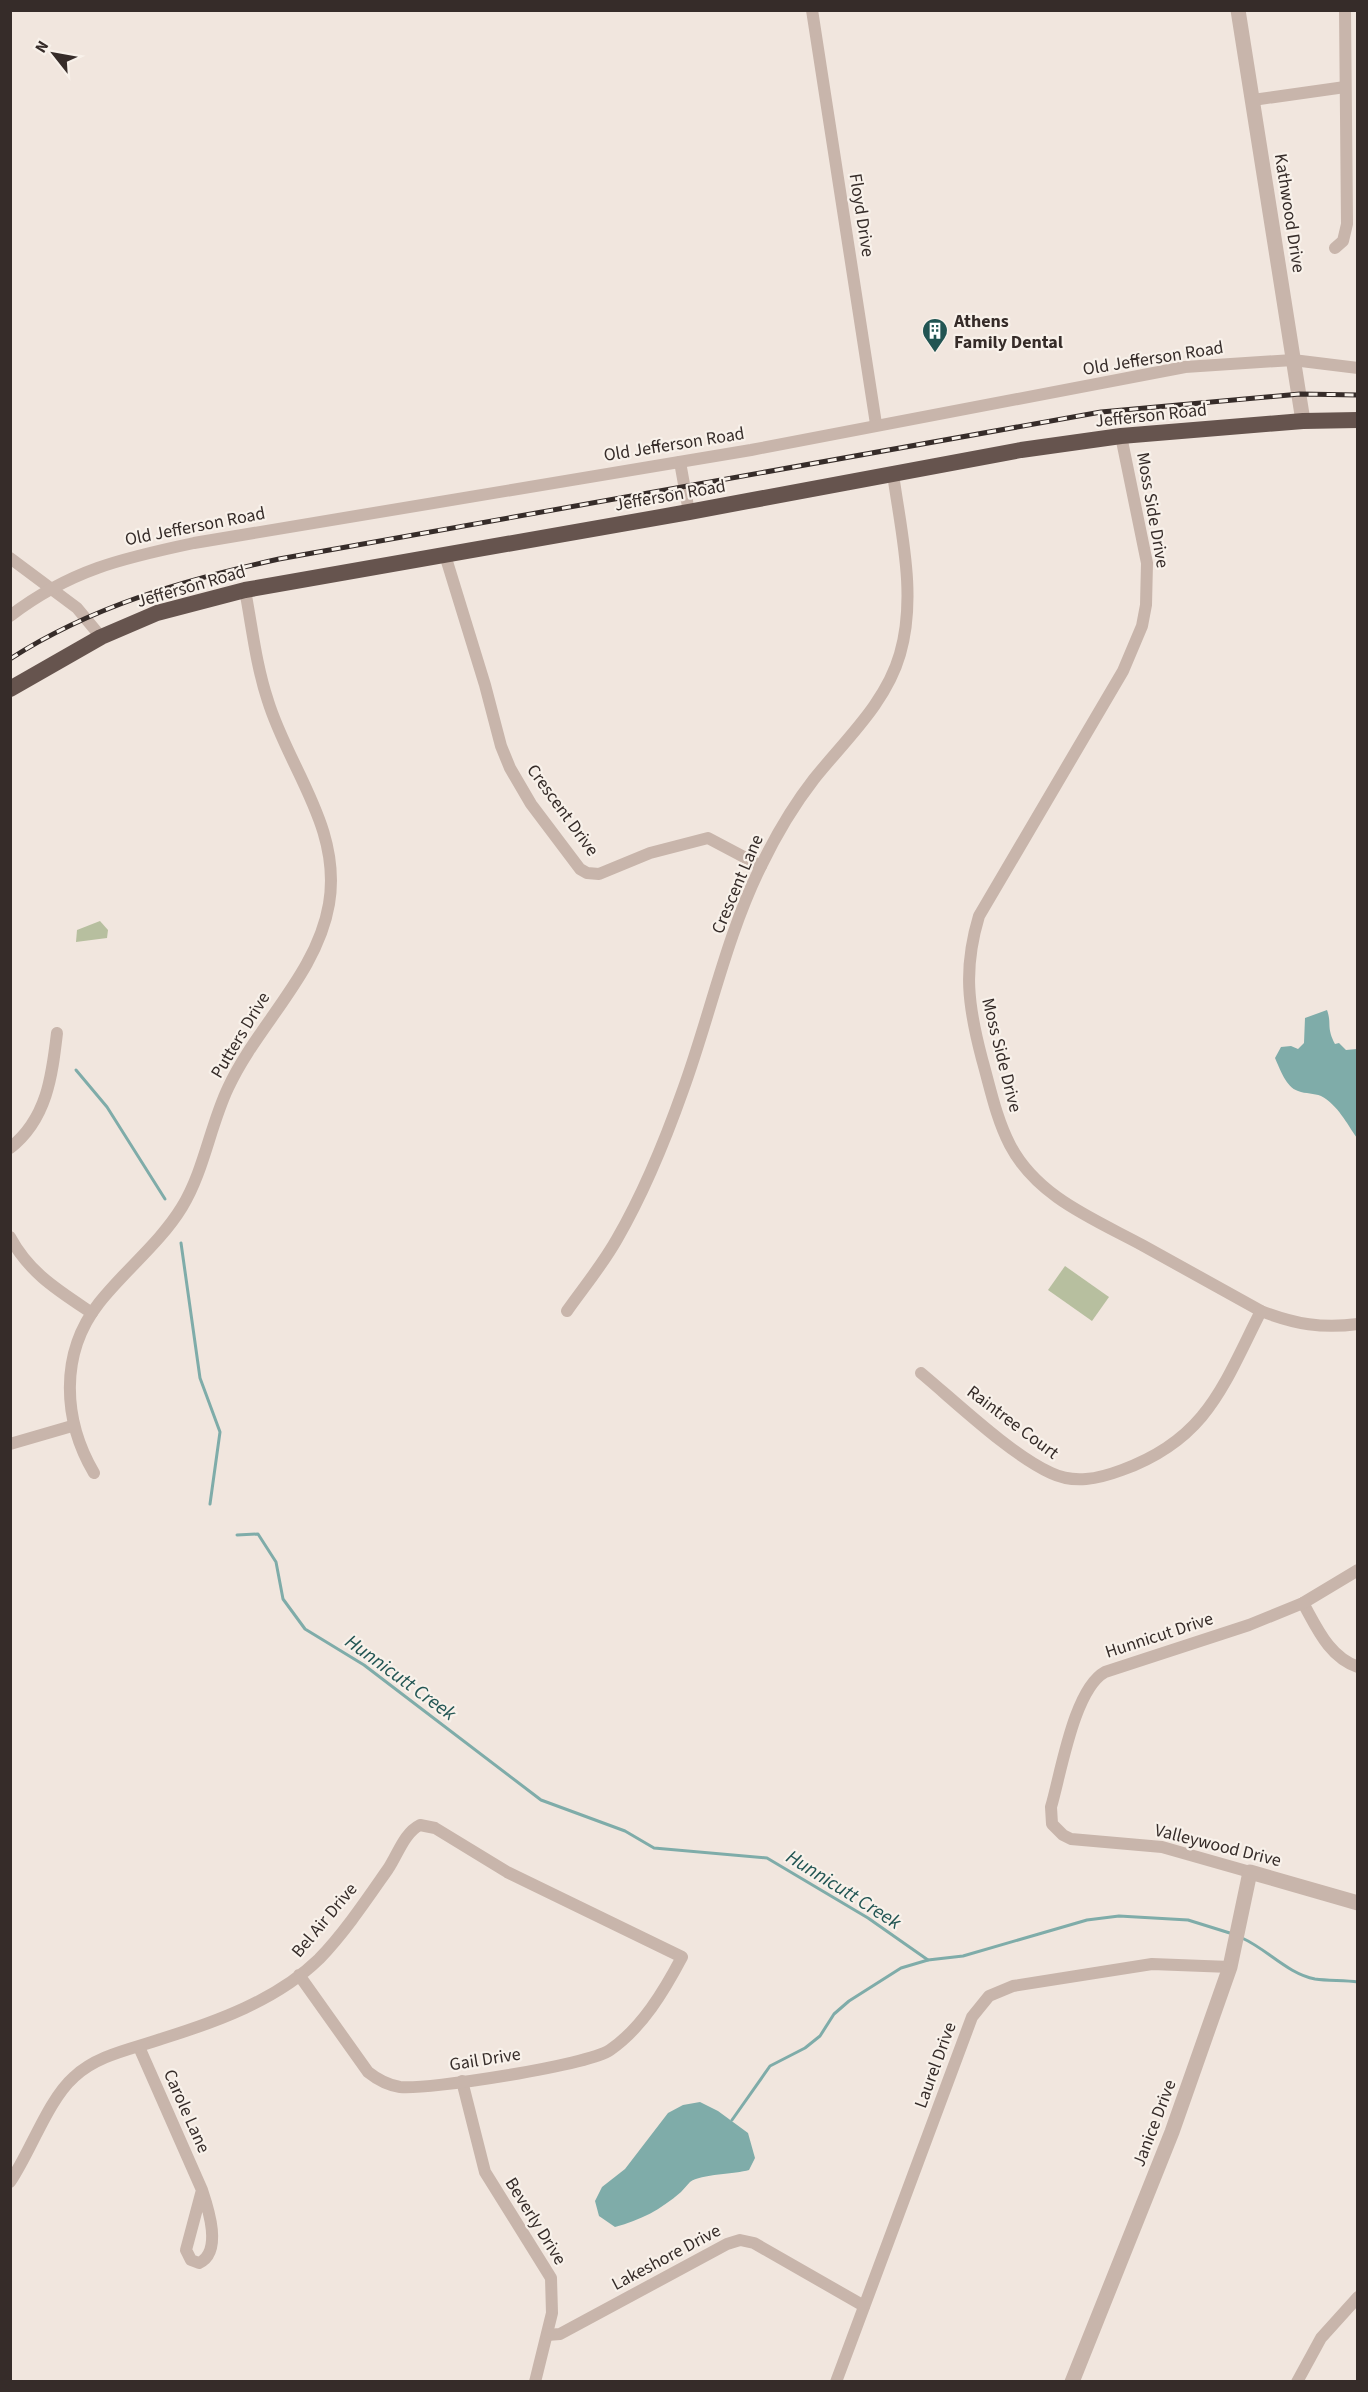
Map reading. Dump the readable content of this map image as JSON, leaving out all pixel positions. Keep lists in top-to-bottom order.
{
  "streets": {
    "highway": ["Jefferson Road"],
    "street": [
      "Kathwood Drive",
      "Floyd Drive",
      "Old Jefferson Road",
      "Moss Side Drive",
      "Crescent Drive",
      "Crescent Lane",
      "Putters Drive",
      "Raintree Court",
      "Hunnicut Drive",
      "Valleywood Drive",
      "Bel Air Drive",
      "Gail Drive",
      "Laurel Drive",
      "Carole Lane",
      "Janice Drive",
      "Beverly Drive",
      "Lakeshore Drive"
    ]
  },
  "crossings": [
    ["Kathwood Drive", "Old Jefferson Road"],
    ["Kathwood Drive", "Jefferson Road"],
    ["Floyd Drive", "Old Jefferson Road"],
    ["Jefferson Road", "Moss Side Drive"],
    ["Jefferson Road", "Crescent Drive"],
    ["Jefferson Road", "Crescent Lane"],
    ["Jefferson Road", "Putters Drive"],
    ["Moss Side Drive", "Raintree Court"],
    ["Crescent Drive", "Crescent Lane"],
    ["Hunnicut Drive", "Valleywood Drive"],
    ["Valleywood Drive", "Janice Drive"],
    ["Bel Air Drive", "Gail Drive"],
    ["Bel Air Drive", "Carole Lane"],
    ["Gail Drive", "Beverly Drive"],
    ["Laurel Drive", "Janice Drive"],
    ["Laurel Drive", "Lakeshore Drive"],
    ["Beverly Drive", "Lakeshore Drive"]
  ],
  "water": ["Hunnicutt Creek"],
  "places": {
    "building": ["Athens Family Dental"]
  },
  "north": "top left"
}
